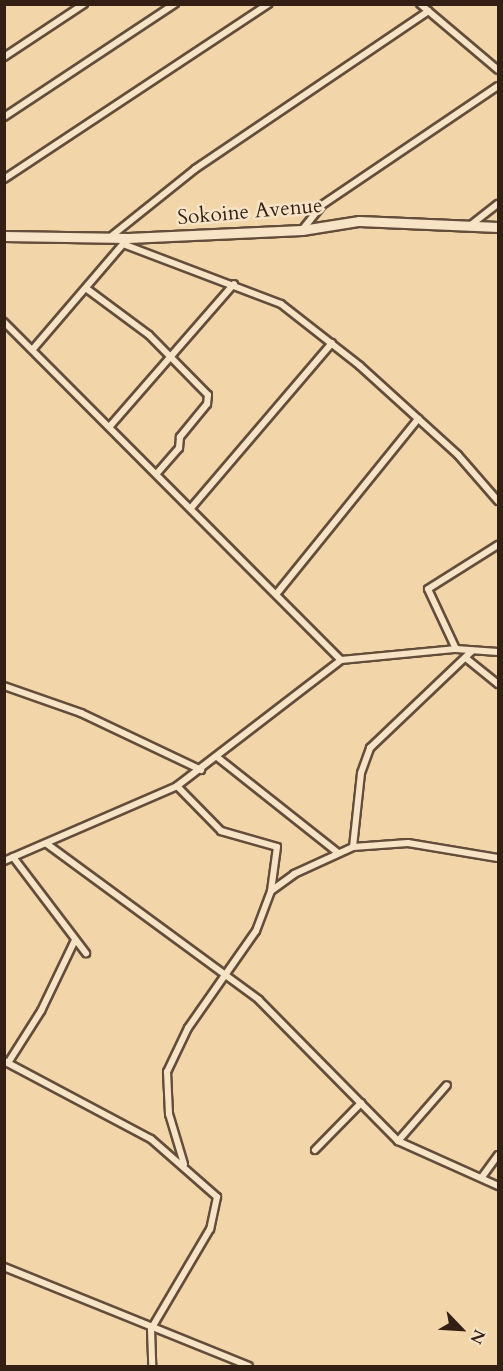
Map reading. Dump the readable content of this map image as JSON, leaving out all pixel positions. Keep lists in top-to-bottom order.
{
  "streets": {
    "street": ["Sokoine Avenue"]
  },
  "north": "bottom right"
}
